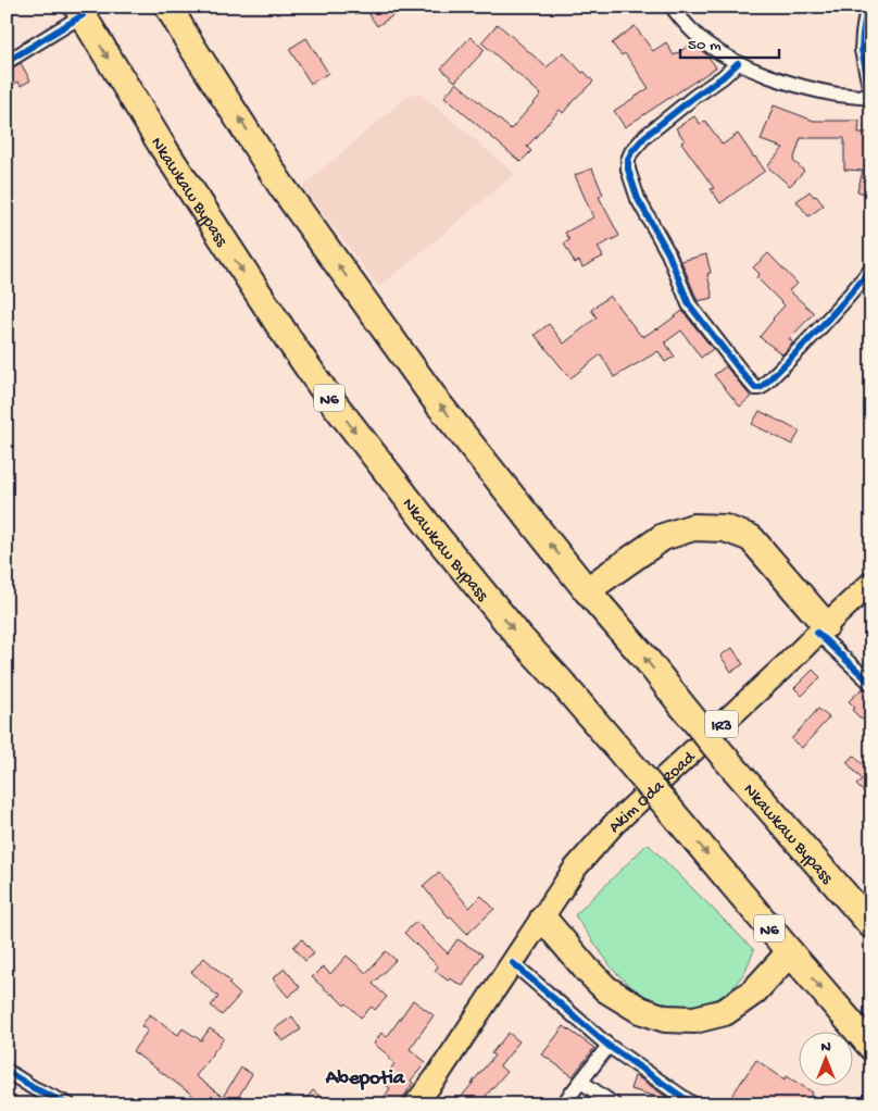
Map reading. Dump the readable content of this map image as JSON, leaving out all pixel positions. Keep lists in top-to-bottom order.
{
  "streets": {
    "highway": ["Nkawkaw Bypass", "N6"],
    "main road": ["IR3", "Akim Oda Road"]
  },
  "crossings": [
    ["IR3", "Akim Oda Road"]
  ],
  "districts": ["Abepotia"],
  "scale_bar": "50 m",
  "north": "top"
}
